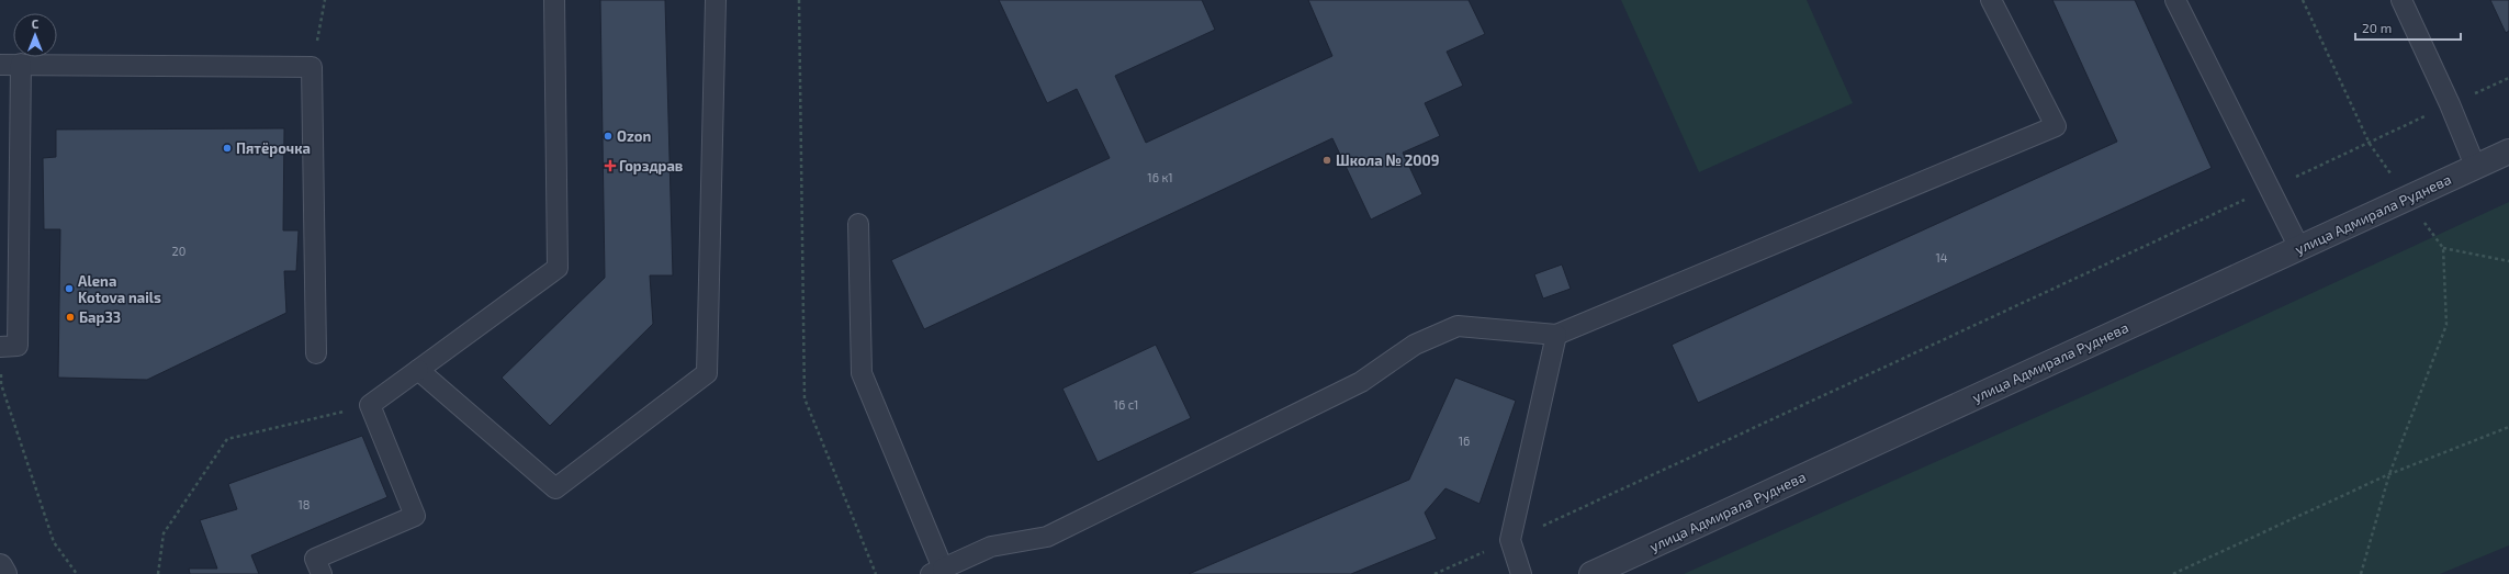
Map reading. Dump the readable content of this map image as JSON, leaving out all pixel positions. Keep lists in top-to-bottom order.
{
  "streets": {
    "street": ["улица Адмирала Руднева"]
  },
  "places": {
    "other": [
      "Ozon",
      "Пятёрочка",
      "Школа № 2009",
      "Alena Kotova nails",
      "Бар33"
    ],
    "health": ["Горздрав"]
  },
  "house_numbers": [
    "16 к1",
    "20",
    "14",
    "16 с1",
    "16",
    "18"
  ],
  "scale_bar": "20 m",
  "north": "top"
}
